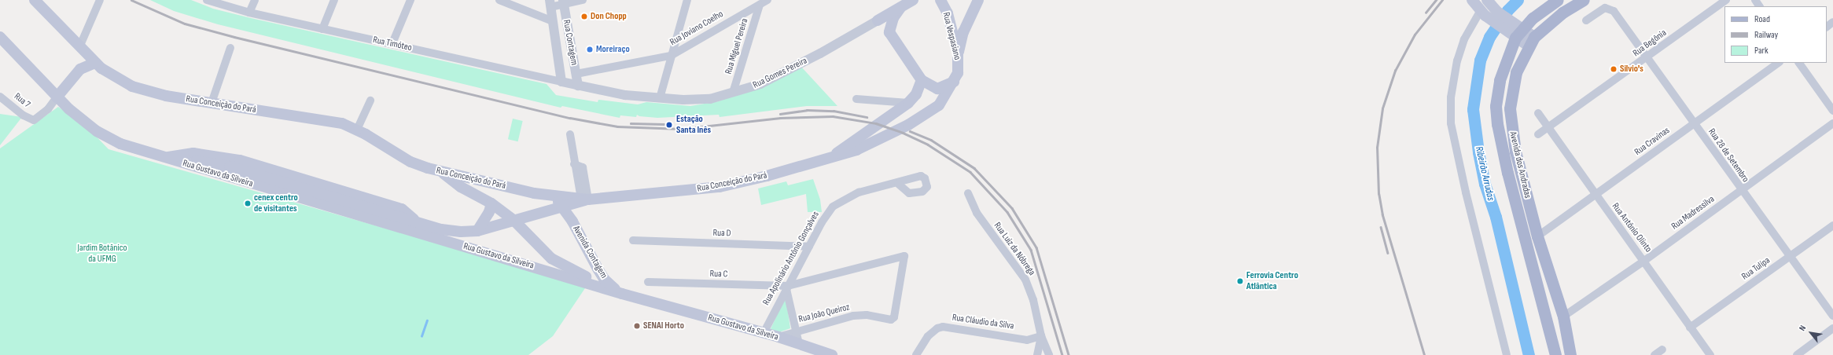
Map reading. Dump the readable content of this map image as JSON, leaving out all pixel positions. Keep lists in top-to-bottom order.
{
  "streets": {
    "main road": [
      "Rua Vespasiano",
      "Rua Gomes Pereira",
      "Rua Conceição do Pará",
      "Avenida dos Andradas",
      "Rua Gustavo da Silveira",
      "Avenida Contagem"
    ],
    "street": [
      "Rua Joviano Coelho",
      "Rua Contagem",
      "Rua Begônia",
      "Rua Timóteo",
      "Rua Miguel Pereira",
      "Rua 7",
      "Rua Cravinas",
      "Rua 28 de Setembro",
      "Rua Madressilva",
      "Rua Antônio Olinto",
      "Rua D",
      "Rua Luiz da Nóbrega",
      "Rua Apolinário Antônio Gonçalves",
      "Rua Tulipa",
      "Rua C",
      "Rua João Queiroz",
      "Rua Cláudio da Silva"
    ]
  },
  "crossings": [
    ["Rua Joviano Coelho", "Rua Contagem"],
    ["Rua Joviano Coelho", "Rua Miguel Pereira"],
    ["Rua Vespasiano", "Rua Conceição do Pará"],
    ["Rua Contagem", "Rua Timóteo"],
    ["Rua Contagem", "Rua Gomes Pereira"],
    ["Rua Begônia", "Rua 28 de Setembro"],
    ["Rua Begônia", "Rua Antônio Olinto"],
    ["Rua Timóteo", "Rua Gomes Pereira"],
    ["Rua Miguel Pereira", "Rua Gomes Pereira"],
    ["Rua 7", "Rua Gustavo da Silveira"],
    ["Rua Conceição do Pará", "Rua Gustavo da Silveira"],
    ["Rua Conceição do Pará", "Avenida Contagem"],
    ["Rua Cravinas", "Rua 28 de Setembro"],
    ["Rua Cravinas", "Avenida dos Andradas"],
    ["Rua Cravinas", "Rua Antônio Olinto"],
    ["Rua 28 de Setembro", "Rua Madressilva"],
    ["Rua 28 de Setembro", "Rua Tulipa"],
    ["Avenida dos Andradas", "Rua Madressilva"],
    ["Rua Gustavo da Silveira", "Avenida Contagem"],
    ["Rua Gustavo da Silveira", "Rua Apolinário Antônio Gonçalves"],
    ["Rua Gustavo da Silveira", "Rua João Queiroz"],
    ["Rua Madressilva", "Rua Antônio Olinto"],
    ["Rua Antônio Olinto", "Rua Tulipa"],
    ["Rua D", "Rua Apolinário Antônio Gonçalves"],
    ["Rua Luiz da Nóbrega", "Rua Cláudio da Silva"],
    ["Rua Apolinário Antônio Gonçalves", "Rua C"],
    ["Rua C", "Rua João Queiroz"]
  ],
  "water": ["Ribeirão Arrudas"],
  "parks": ["Jardim Botânico da UFMG"],
  "places": [
    "Don Chopp",
    "Moreiraço",
    "Silvio's",
    "Estação Santa Inês",
    "cenex centro de visitantes",
    "Ferrovia Centro Atlântica",
    "SENAI Horto"
  ],
  "legend": ["Road", "Railway", "Park"],
  "north": "top left"
}
